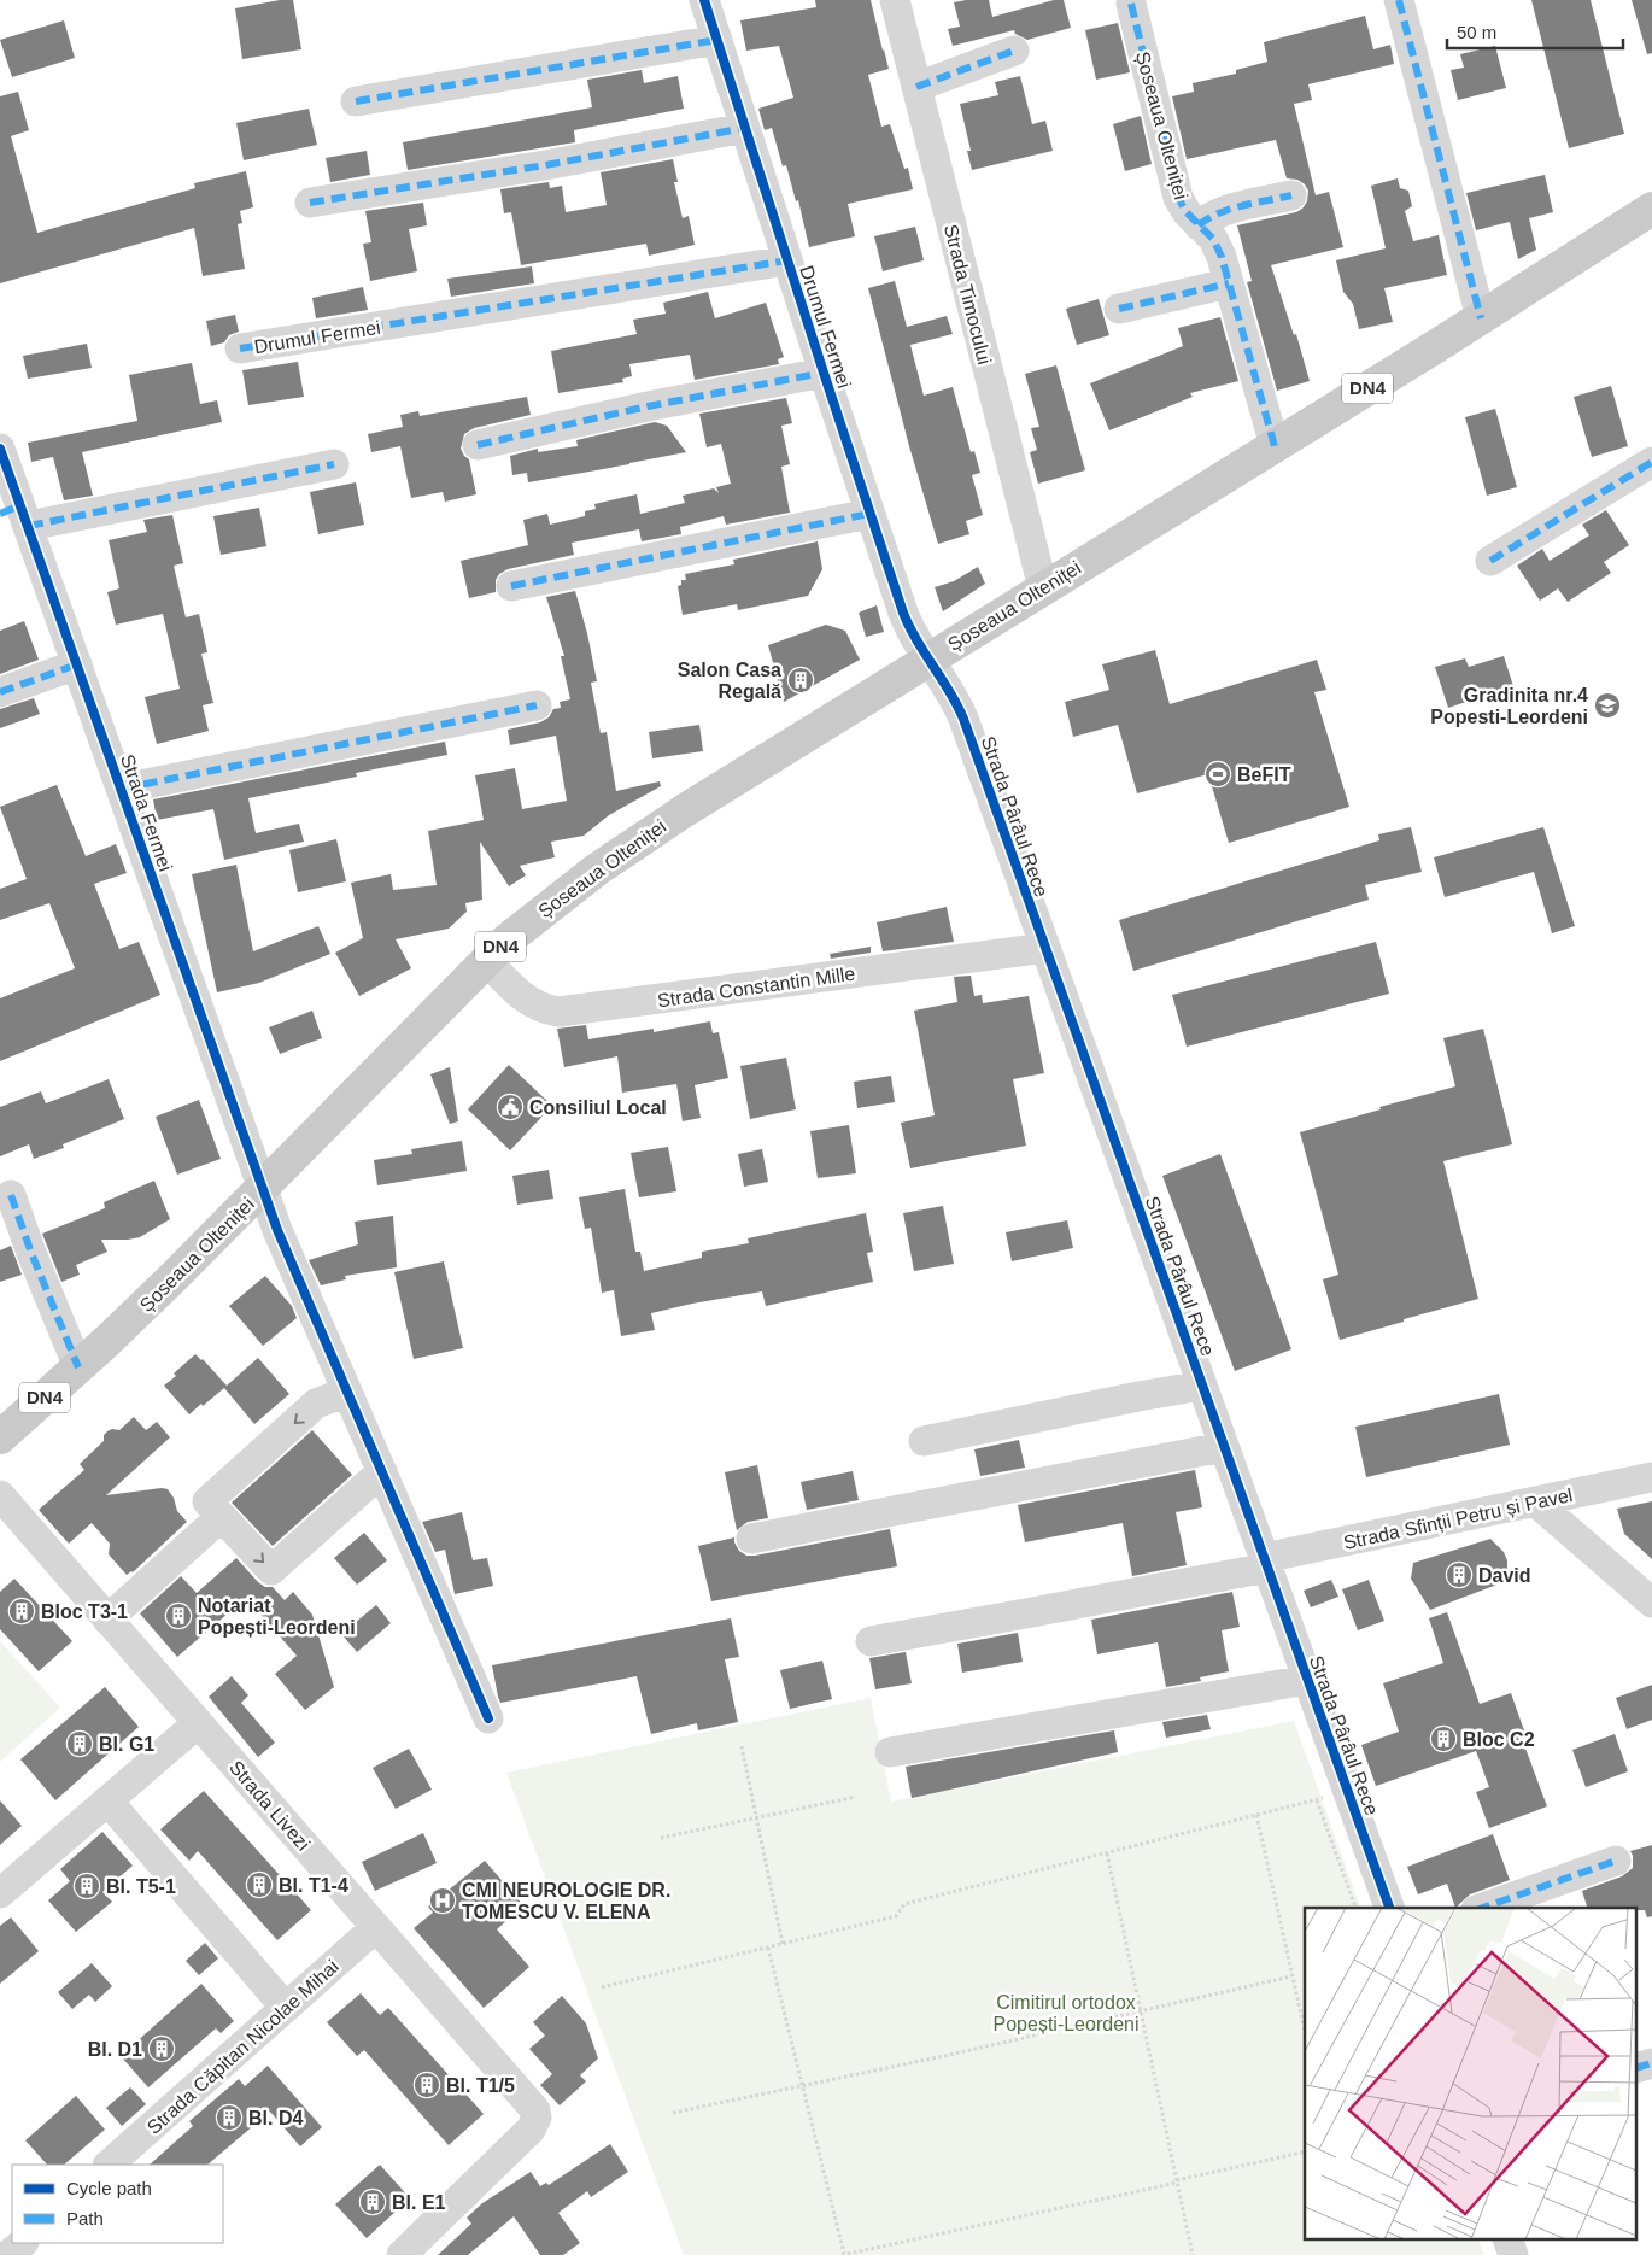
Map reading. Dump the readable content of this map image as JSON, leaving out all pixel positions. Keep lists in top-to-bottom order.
{
  "streets": {
    "main road": ["Șoseaua Olteniței", "DN4"],
    "street": [
      "Strada Timocului",
      "Drumul Fermei",
      "Strada Fermei",
      "Strada Pârâul Rece",
      "Strada Constantin Mille",
      "Strada Sfinții Petru și Pavel",
      "Strada Livezi",
      "Strada Căpitan Nicolae Mihai"
    ]
  },
  "crossings": [
    ["Șoseaua Olteniței", "Strada Timocului"],
    ["Șoseaua Olteniței", "Drumul Fermei"],
    ["Șoseaua Olteniței", "Strada Fermei"],
    ["Șoseaua Olteniței", "Strada Pârâul Rece"],
    ["Șoseaua Olteniței", "Strada Constantin Mille"],
    ["Drumul Fermei", "Strada Pârâul Rece"],
    ["Strada Pârâul Rece", "Strada Constantin Mille"],
    ["Strada Pârâul Rece", "Strada Sfinții Petru și Pavel"],
    ["Strada Livezi", "Strada Căpitan Nicolae Mihai"]
  ],
  "parks": ["Cimitirul ortodox Popești-Leordeni"],
  "places": {
    "building": [
      "Salon Casa Regală",
      "David",
      "Bloc T3-1",
      "Notariat Popești-Leordeni",
      "Bloc C2",
      "Bl. G1",
      "Bl. T1-4",
      "Bl. T5-1",
      "Bl. D1",
      "Bl. T1/5",
      "Bl. D4",
      "Bl. E1"
    ],
    "school or university": ["Gradinita nr.4 Popesti-Leordeni"],
    "sports": ["BeFIT"],
    "public building": ["Consiliul Local"],
    "hospital": ["CMI NEUROLOGIE DR. TOMESCU V. ELENA"]
  },
  "legend": ["Cycle path", "Path"],
  "scale_bar": "50 m"
}
